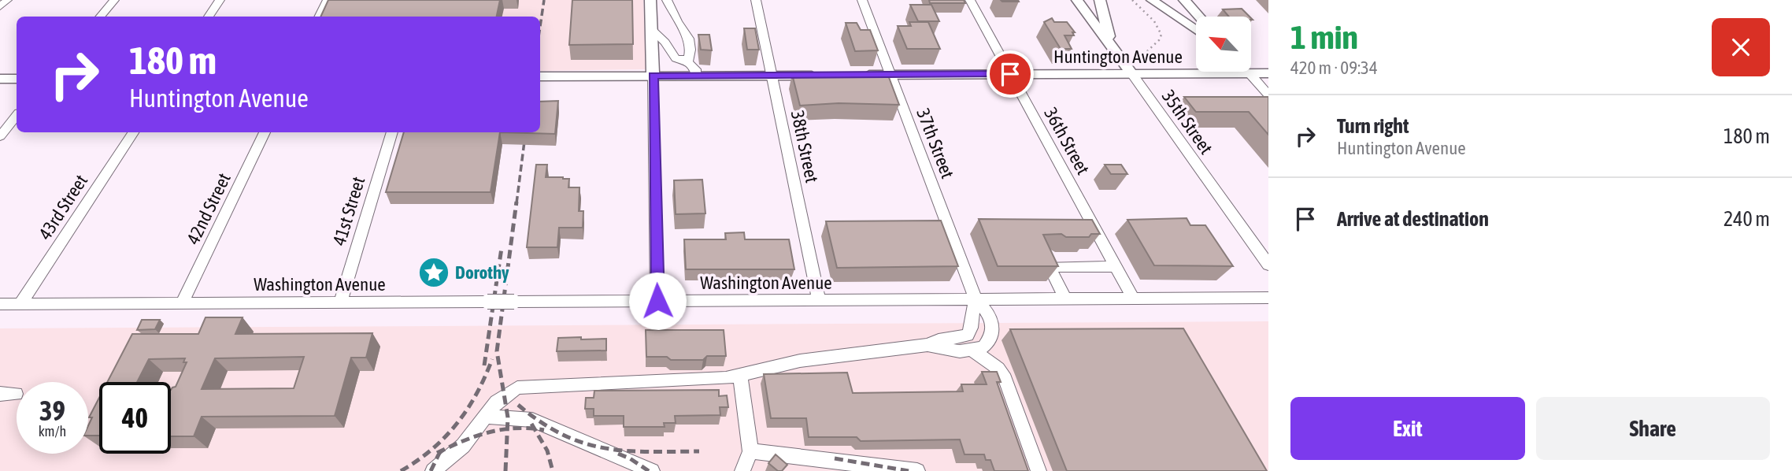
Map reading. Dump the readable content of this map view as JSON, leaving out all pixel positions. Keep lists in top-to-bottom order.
{
  "streets": {
    "main road": ["Huntington Avenue", "35th Street"],
    "street": [
      "36th Street",
      "37th Street",
      "38th Street",
      "43rd Street",
      "42nd Street",
      "41st Street",
      "Washington Avenue"
    ]
  },
  "crossings": [
    ["Huntington Avenue", "35th Street"],
    ["Huntington Avenue", "36th Street"],
    ["Huntington Avenue", "37th Street"],
    ["36th Street", "Washington Avenue"],
    ["37th Street", "Washington Avenue"],
    ["38th Street", "Washington Avenue"],
    ["43rd Street", "Washington Avenue"],
    ["42nd Street", "Washington Avenue"],
    ["41st Street", "Washington Avenue"]
  ],
  "places": {
    "place": ["Dorothy"]
  },
  "north": "top left",
  "page": {
    "heading": ["1 min", "420 m · 09:34"],
    "turn": ["180 m", "Huntington Avenue"],
    "list": [
      {
        "name": "Turn right",
        "note": "Huntington Avenue",
        "value": "180 m"
      },
      {
        "name": "Arrive at destination",
        "value": "240 m"
      }
    ],
    "speed": "39 km/h",
    "limit": "40",
    "buttons": ["Exit", "Share"]
  }
}
